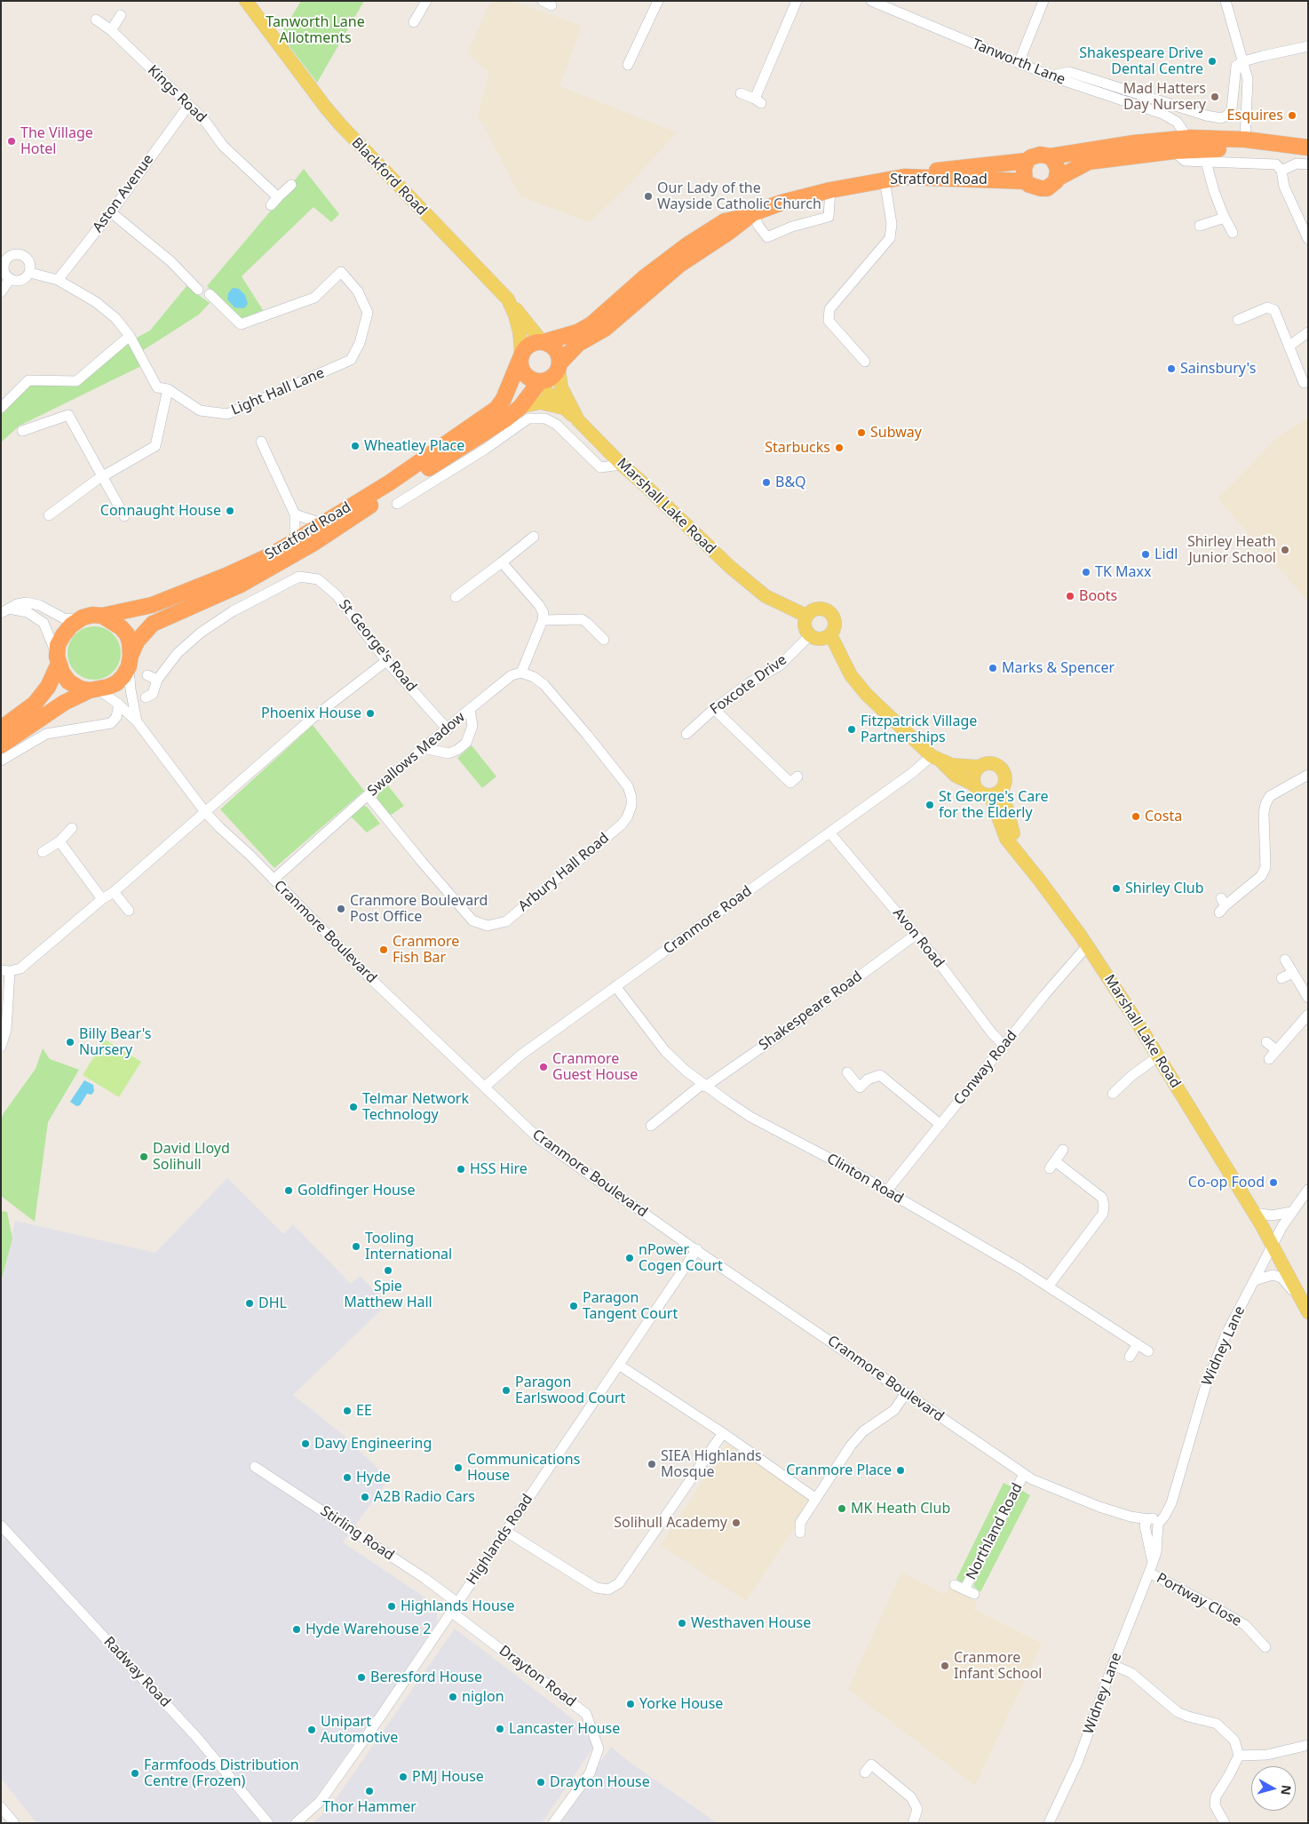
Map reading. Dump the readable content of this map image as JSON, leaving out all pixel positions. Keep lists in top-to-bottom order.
{
  "streets": {
    "highway": ["Stratford Road"],
    "main road": ["Blackford Road", "Marshall Lake Road"],
    "street": [
      "Tanworth Lane",
      "Kings Road",
      "Aston Avenue",
      "Light Hall Lane",
      "St George's Road",
      "Foxcote Drive",
      "Swallows Meadow",
      "Arbury Hall Road",
      "Cranmore Road",
      "Cranmore Boulevard",
      "Avon Road",
      "Shakespeare Road",
      "Conway Road",
      "Clinton Road",
      "Widney Lane",
      "Northland Road",
      "Stirling Road",
      "Highlands Road",
      "Portway Close",
      "Radway Road",
      "Drayton Road"
    ]
  },
  "crossings": [
    ["Tanworth Lane", "Stratford Road"],
    ["Kings Road", "Aston Avenue"],
    ["Blackford Road", "Stratford Road"],
    ["Blackford Road", "Marshall Lake Road"],
    ["Stratford Road", "Marshall Lake Road"],
    ["Stratford Road", "Cranmore Boulevard"],
    ["Aston Avenue", "Light Hall Lane"],
    ["Marshall Lake Road", "Foxcote Drive"],
    ["Marshall Lake Road", "Cranmore Road"],
    ["Marshall Lake Road", "Conway Road"],
    ["Marshall Lake Road", "Widney Lane"],
    ["St George's Road", "Swallows Meadow"],
    ["Swallows Meadow", "Arbury Hall Road"],
    ["Swallows Meadow", "Cranmore Boulevard"],
    ["Cranmore Road", "Cranmore Boulevard"],
    ["Cranmore Road", "Avon Road"],
    ["Cranmore Road", "Clinton Road"],
    ["Cranmore Boulevard", "Widney Lane"],
    ["Cranmore Boulevard", "Northland Road"],
    ["Cranmore Boulevard", "Highlands Road"],
    ["Avon Road", "Shakespeare Road"],
    ["Avon Road", "Conway Road"],
    ["Shakespeare Road", "Clinton Road"],
    ["Conway Road", "Clinton Road"],
    ["Widney Lane", "Portway Close"],
    ["Stirling Road", "Highlands Road"],
    ["Highlands Road", "Drayton Road"]
  ],
  "parks": ["Tanworth Lane Allotments"],
  "places": [
    "Shakespeare Drive Dental Centre",
    "Mad Hatters Day Nursery",
    "Esquires",
    "The Village Hotel",
    "Our Lady of the Wayside Catholic Church",
    "Sainsbury's",
    "Subway",
    "Wheatley Place",
    "Starbucks",
    "B&Q",
    "Connaught House",
    "Shirley Heath Junior School",
    "Lidl",
    "TK Maxx",
    "Boots",
    "Marks & Spencer",
    "Phoenix House",
    "Fitzpatrick Village Partnerships",
    "St George's Care for the Elderly",
    "Costa",
    "Shirley Club",
    "Cranmore Boulevard Post Office",
    "Cranmore Fish Bar",
    "Billy Bear's Nursery",
    "Cranmore Guest House",
    "Telmar Network Technology",
    "David Lloyd Solihull",
    "HSS Hire",
    "Co-op Food",
    "Goldfinger House",
    "Tooling International",
    "nPower Cogen Court",
    "Spie Matthew Hall",
    "DHL",
    "Paragon Tangent Court",
    "Paragon Earlswood Court",
    "EE",
    "Davy Engineering",
    "SIEA Highlands Mosque",
    "Communications House",
    "Cranmore Place",
    "Hyde",
    "A2B Radio Cars",
    "MK Heath Club",
    "Solihull Academy",
    "Highlands House",
    "Westhaven House",
    "Hyde Warehouse 2",
    "Cranmore Infant School",
    "Beresford House",
    "niglon",
    "Yorke House",
    "Lancaster House",
    "Unipart Automotive",
    "Farmfoods Distribution Centre (Frozen)",
    "PMJ House",
    "Drayton House",
    "Thor Hammer"
  ],
  "north": "right"
}
